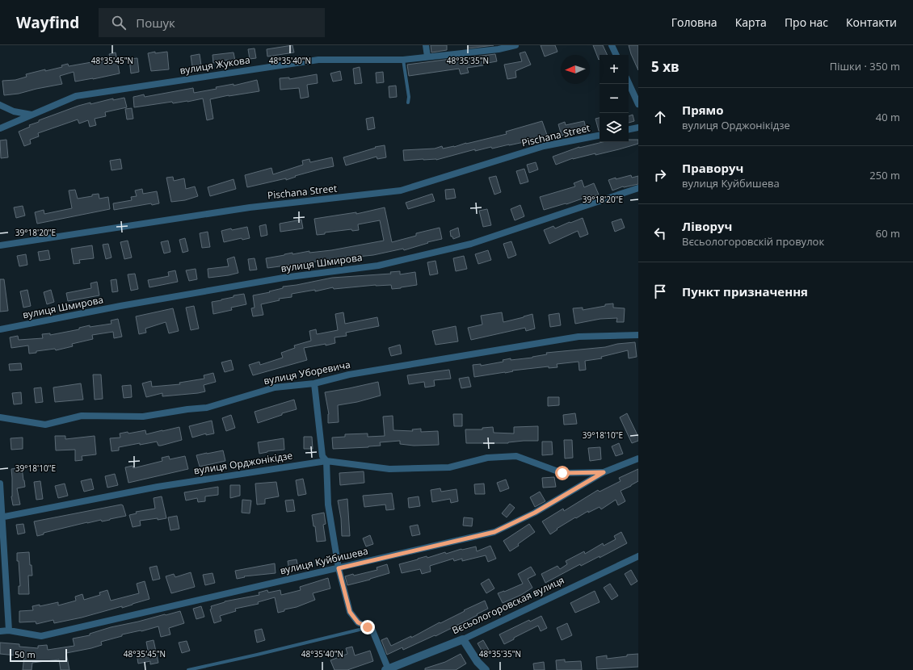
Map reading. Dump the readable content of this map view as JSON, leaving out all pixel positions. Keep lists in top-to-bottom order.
{
  "streets": {
    "street": [
      "вулиця Жукова",
      "Pischana Street",
      "вулиця Шмирова",
      "вулиця Уборевича",
      "вулиця Орджонікідзе",
      "вулиця Куйбишева",
      "Вєсьологоровская вулиця"
    ]
  },
  "crossings": [
    ["вулиця Орджонікідзе", "вулиця Куйбишева"]
  ],
  "scale_bar": "50 m",
  "north": "left",
  "page": {
    "header": "Wayfind",
    "search": "Пошук",
    "nav": [
      "Головна",
      "Карта",
      "Про нас",
      "Контакти"
    ],
    "heading": ["5 хв", "Пішки · 350 m"],
    "map_buttons": ["+", "−"],
    "list": [
      ["Прямо", "вулиця Орджонікідзе", "40 m"],
      ["Праворуч", "вулиця Куйбишева", "250 m"],
      ["Ліворуч", "Вєсьологоровскій провулок", "60 m"],
      "Пункт призначення"
    ],
    "scale": "50 m"
  },
  "coordinates": [
    "48°35'45\"N",
    "48°35'40\"N",
    "48°35'35\"N",
    "39°18'20\"E",
    "39°18'10\"E"
  ]
}
